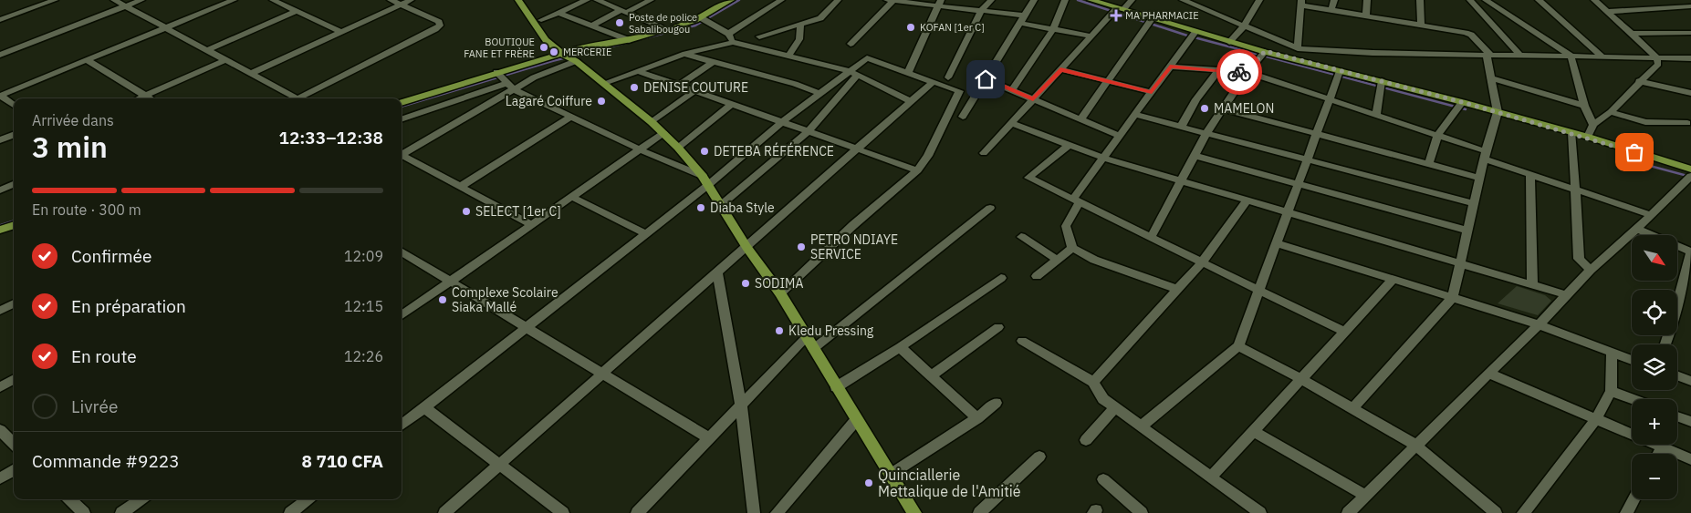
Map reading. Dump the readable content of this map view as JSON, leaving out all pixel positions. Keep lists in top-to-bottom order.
{
  "places": {
    "health": ["MA PHARMACIE"],
    "other": [
      "Poste de police Sabalibougou",
      "KOFAN [1er C]",
      "BOUTIQUE FANE ET FRÈRE",
      "MERCERIE",
      "DENISE COUTURE",
      "Lagaré Coiffure",
      "MAMELON",
      "DETEBA RÉFÉRENCE",
      "Diaba Style",
      "SELECT [1er C]",
      "PETRO NDIAYE SERVICE",
      "SODIMA",
      "Complexe Scolaire Siaka Mallé",
      "Kledu Pressing",
      "Quinciallerie Mettalique de l'Amitié"
    ]
  },
  "north": "bottom right",
  "page": {
    "heading": ["3 min", "Arrivée dans", "12:33–12:38"],
    "panel": ["Commande #9223", "8 710 CFA"],
    "bar": "En route · 300 m",
    "list": [
      ["Confirmée", "12:09"],
      ["En préparation", "12:15"],
      ["En route", "12:26"],
      "Livrée"
    ],
    "map_buttons": ["+", "−"]
  }
}
